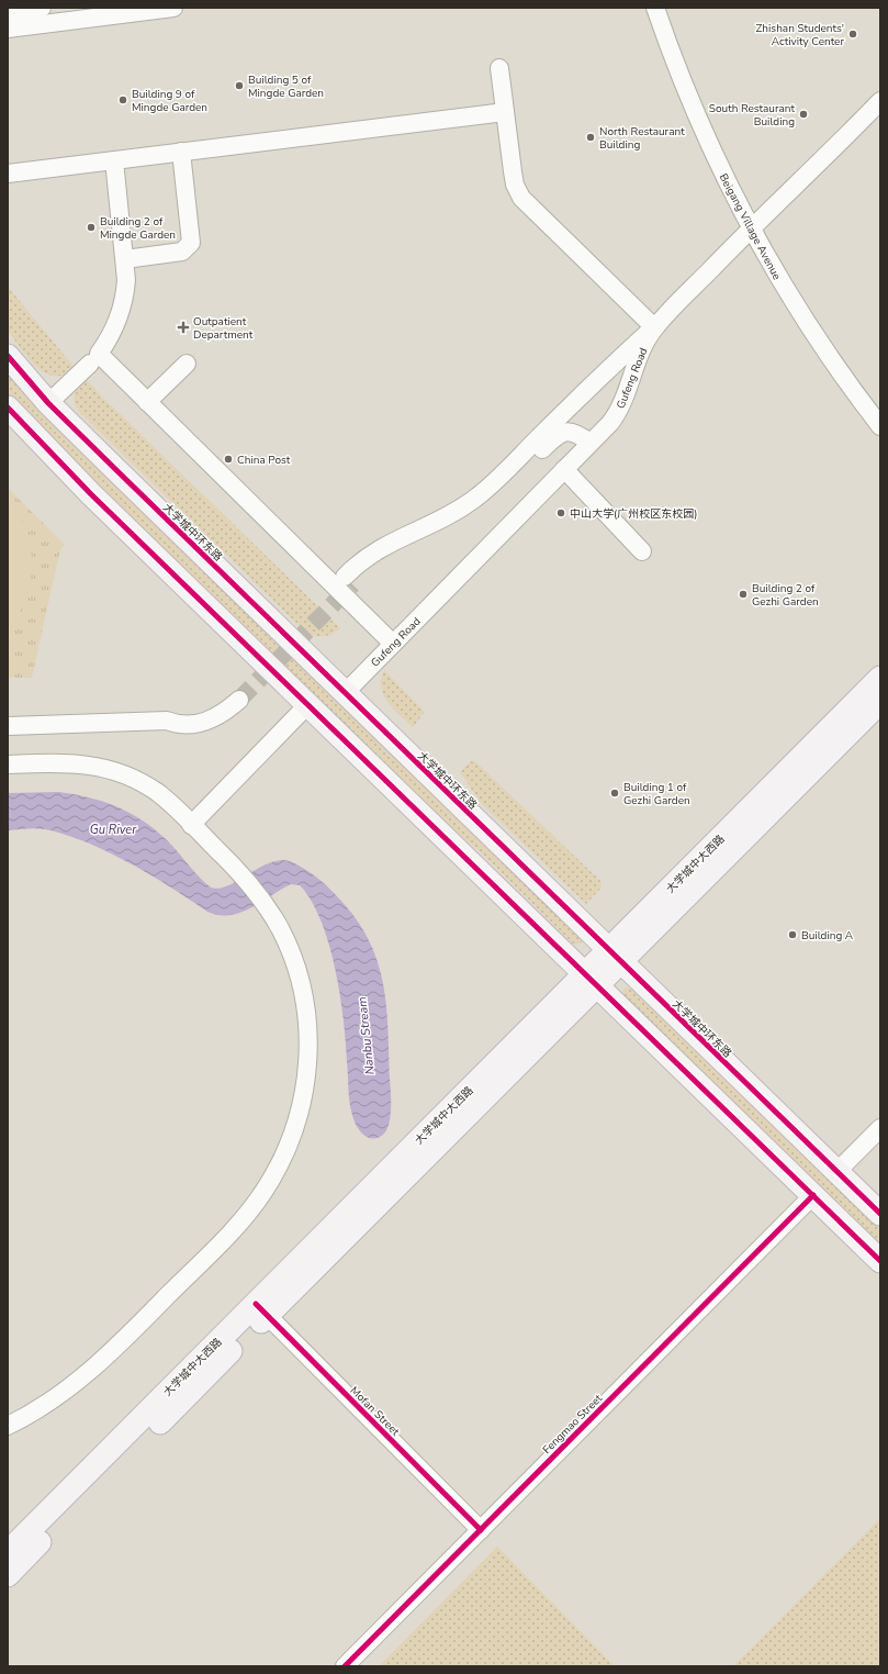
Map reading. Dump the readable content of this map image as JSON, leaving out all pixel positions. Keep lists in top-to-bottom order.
{
  "streets": {
    "main road": ["大学城中环东路", "大学城中大西路"],
    "street": [
      "Beigang Village Avenue",
      "Gufeng Road",
      "Mofan Street",
      "Fengmao Street"
    ]
  },
  "crossings": [
    ["Beigang Village Avenue", "Gufeng Road"],
    ["Gufeng Road", "大学城中环东路"],
    ["大学城中环东路", "大学城中大西路"],
    ["大学城中大西路", "Mofan Street"],
    ["Mofan Street", "Fengmao Street"]
  ],
  "water": ["Gu River", "Nanbu Stream"],
  "places": {
    "other": [
      "Zhishan Students' Activity Center",
      "Building 5 of Mingde Garden",
      "Building 9 of Mingde Garden",
      "South Restaurant Building",
      "North Restaurant Building",
      "Building 2 of Mingde Garden",
      "China Post",
      "中山大学(广州校区东校园)",
      "Building 2 of Gezhi Garden",
      "Building 1 of Gezhi Garden",
      "Building A"
    ],
    "health": ["Outpatient Department"]
  }
}
